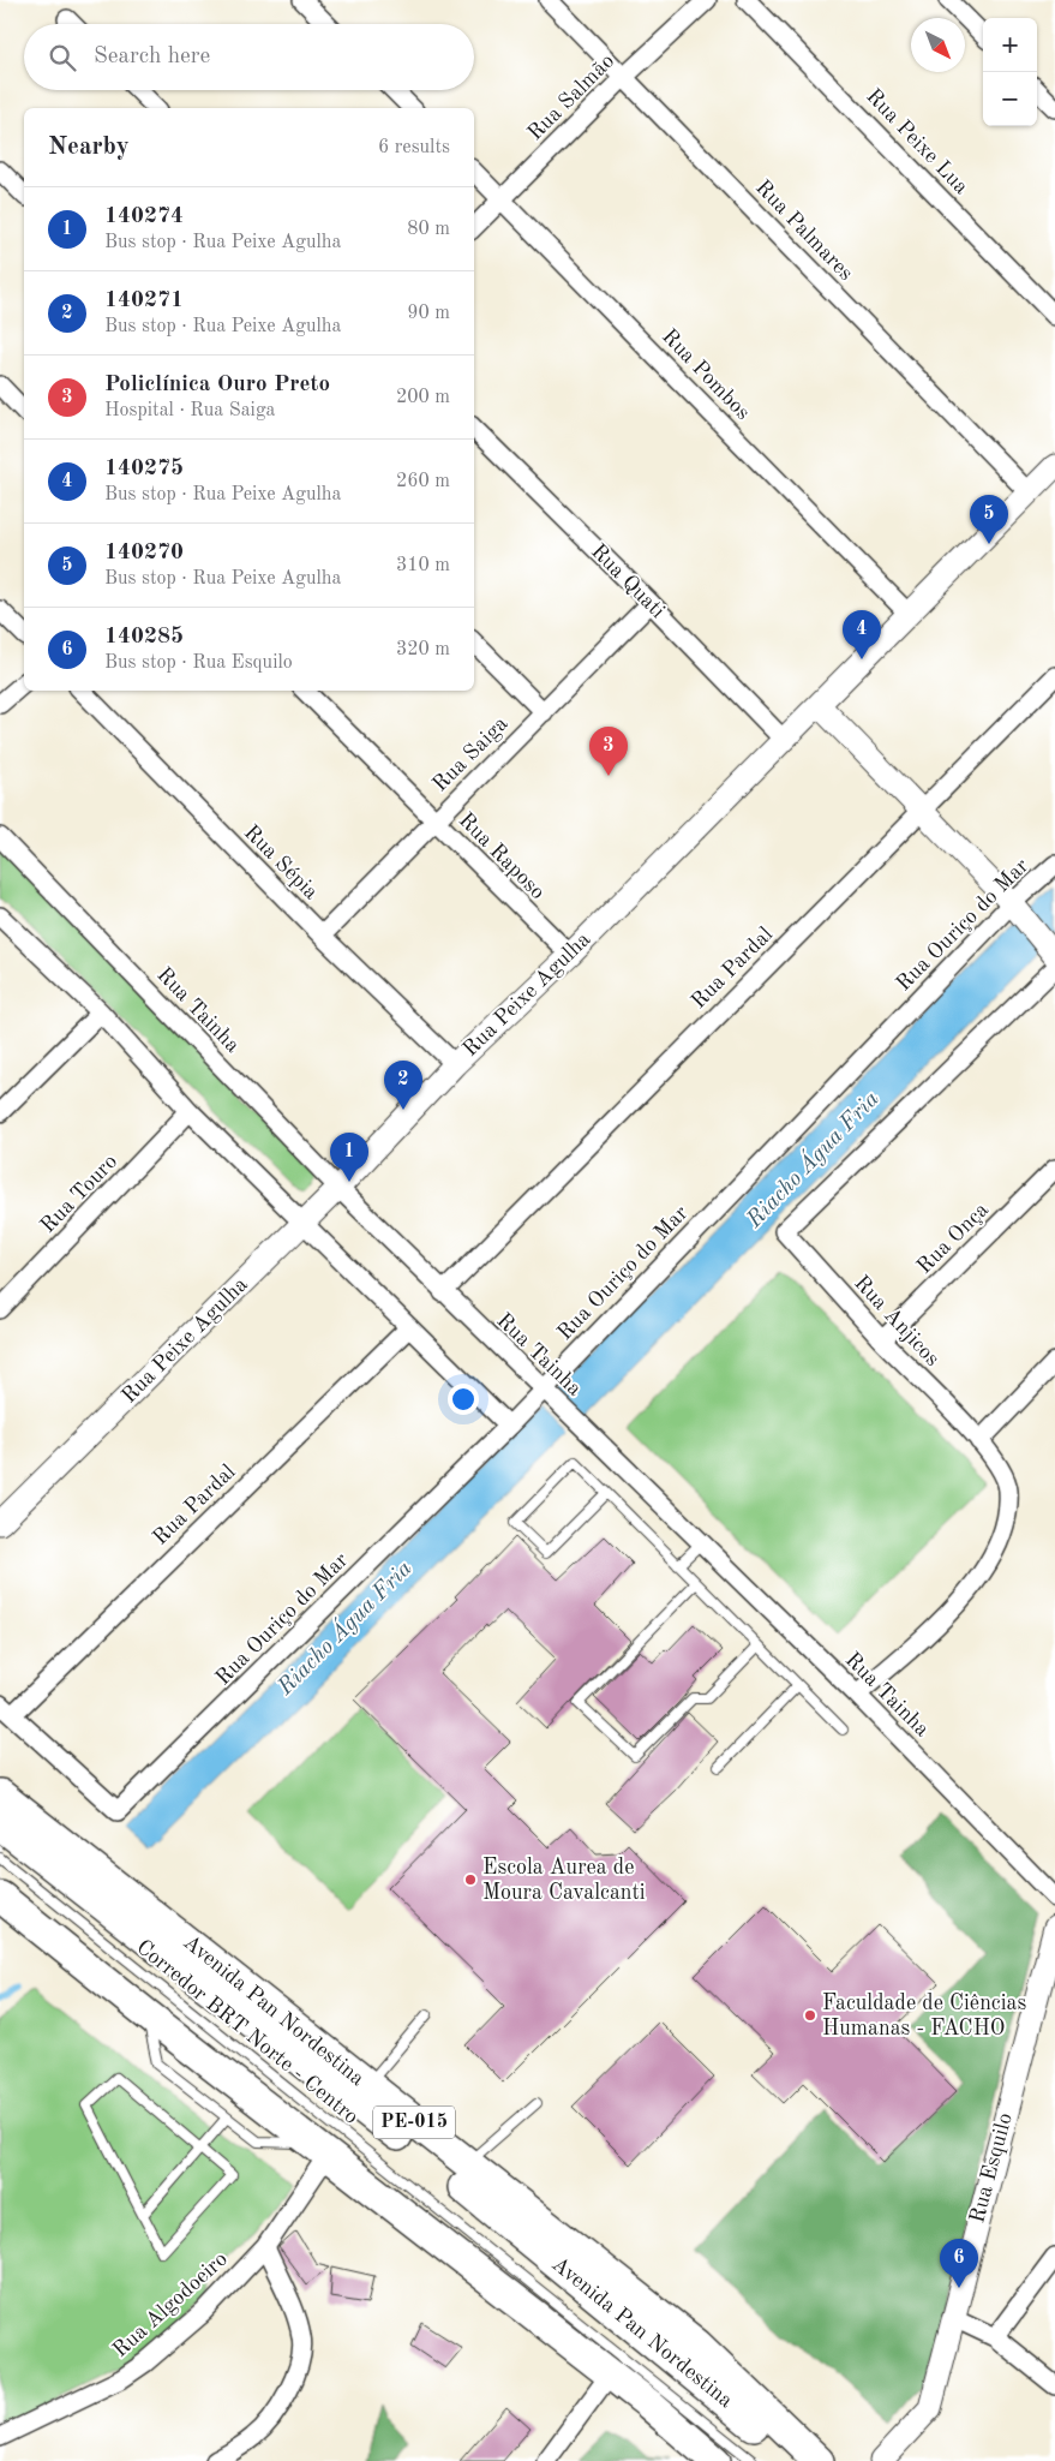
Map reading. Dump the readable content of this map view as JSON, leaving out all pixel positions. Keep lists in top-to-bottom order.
{
  "streets": {
    "highway": ["Avenida Pan Nordestina", "PE-015"],
    "street": [
      "Rua Salmão",
      "Rua Peixe Lua",
      "Rua Palmares",
      "Rua Pombos",
      "Rua Quati",
      "Rua Saiga",
      "Rua Raposo",
      "Rua Sépia",
      "Rua Ouriço do Mar",
      "Rua Pardal",
      "Rua Peixe Agulha",
      "Rua Tainha",
      "Rua Touro",
      "Rua Onça",
      "Rua Anjicos",
      "Rua Esquilo",
      "Rua Algodoeiro"
    ],
    "lane": ["Corredor BRT Norte - Centro"]
  },
  "crossings": [
    ["Rua Salmão", "Rua Palmares"],
    ["Rua Salmão", "Rua Pombos"],
    ["Rua Palmares", "Rua Peixe Agulha"],
    ["Rua Pombos", "Rua Peixe Agulha"],
    ["Rua Quati", "Rua Saiga"],
    ["Rua Quati", "Rua Peixe Agulha"],
    ["Rua Saiga", "Rua Raposo"],
    ["Rua Saiga", "Rua Sépia"],
    ["Rua Raposo", "Rua Peixe Agulha"],
    ["Rua Sépia", "Rua Peixe Agulha"],
    ["Rua Ouriço do Mar", "Rua Pardal"],
    ["Rua Ouriço do Mar", "Rua Tainha"],
    ["Rua Pardal", "Rua Tainha"],
    ["Rua Peixe Agulha", "Rua Tainha"],
    ["Rua Tainha", "Rua Anjicos"],
    ["Rua Onça", "Rua Anjicos"],
    ["Avenida Pan Nordestina", "Corredor BRT Norte - Centro"]
  ],
  "water": ["Riacho Água Fria"],
  "places": ["Escola Aurea de Moura Cavalcanti", "Faculdade de Ciências Humanas - FACHO"],
  "north": "bottom right",
  "page": {
    "map_buttons": ["+", "−"],
    "search": "Search here",
    "heading": ["Nearby", "6 results"],
    "list": [
      {
        "mark": "1",
        "name": "140274",
        "note": "Bus stop · Rua Peixe Agulha",
        "value": "80 m"
      },
      {
        "mark": "2",
        "name": "140271",
        "note": "Bus stop · Rua Peixe Agulha",
        "value": "90 m"
      },
      {
        "mark": "3",
        "name": "Policlínica Ouro Preto",
        "note": "Hospital · Rua Saiga",
        "value": "200 m"
      },
      {
        "mark": "4",
        "name": "140275",
        "note": "Bus stop · Rua Peixe Agulha",
        "value": "260 m"
      },
      {
        "mark": "5",
        "name": "140270",
        "note": "Bus stop · Rua Peixe Agulha",
        "value": "310 m"
      },
      {
        "mark": "6",
        "name": "140285",
        "note": "Bus stop · Rua Esquilo",
        "value": "320 m"
      }
    ],
    "pins": [
      "5",
      "4",
      "3",
      "2",
      "1",
      "6"
    ]
  }
}
